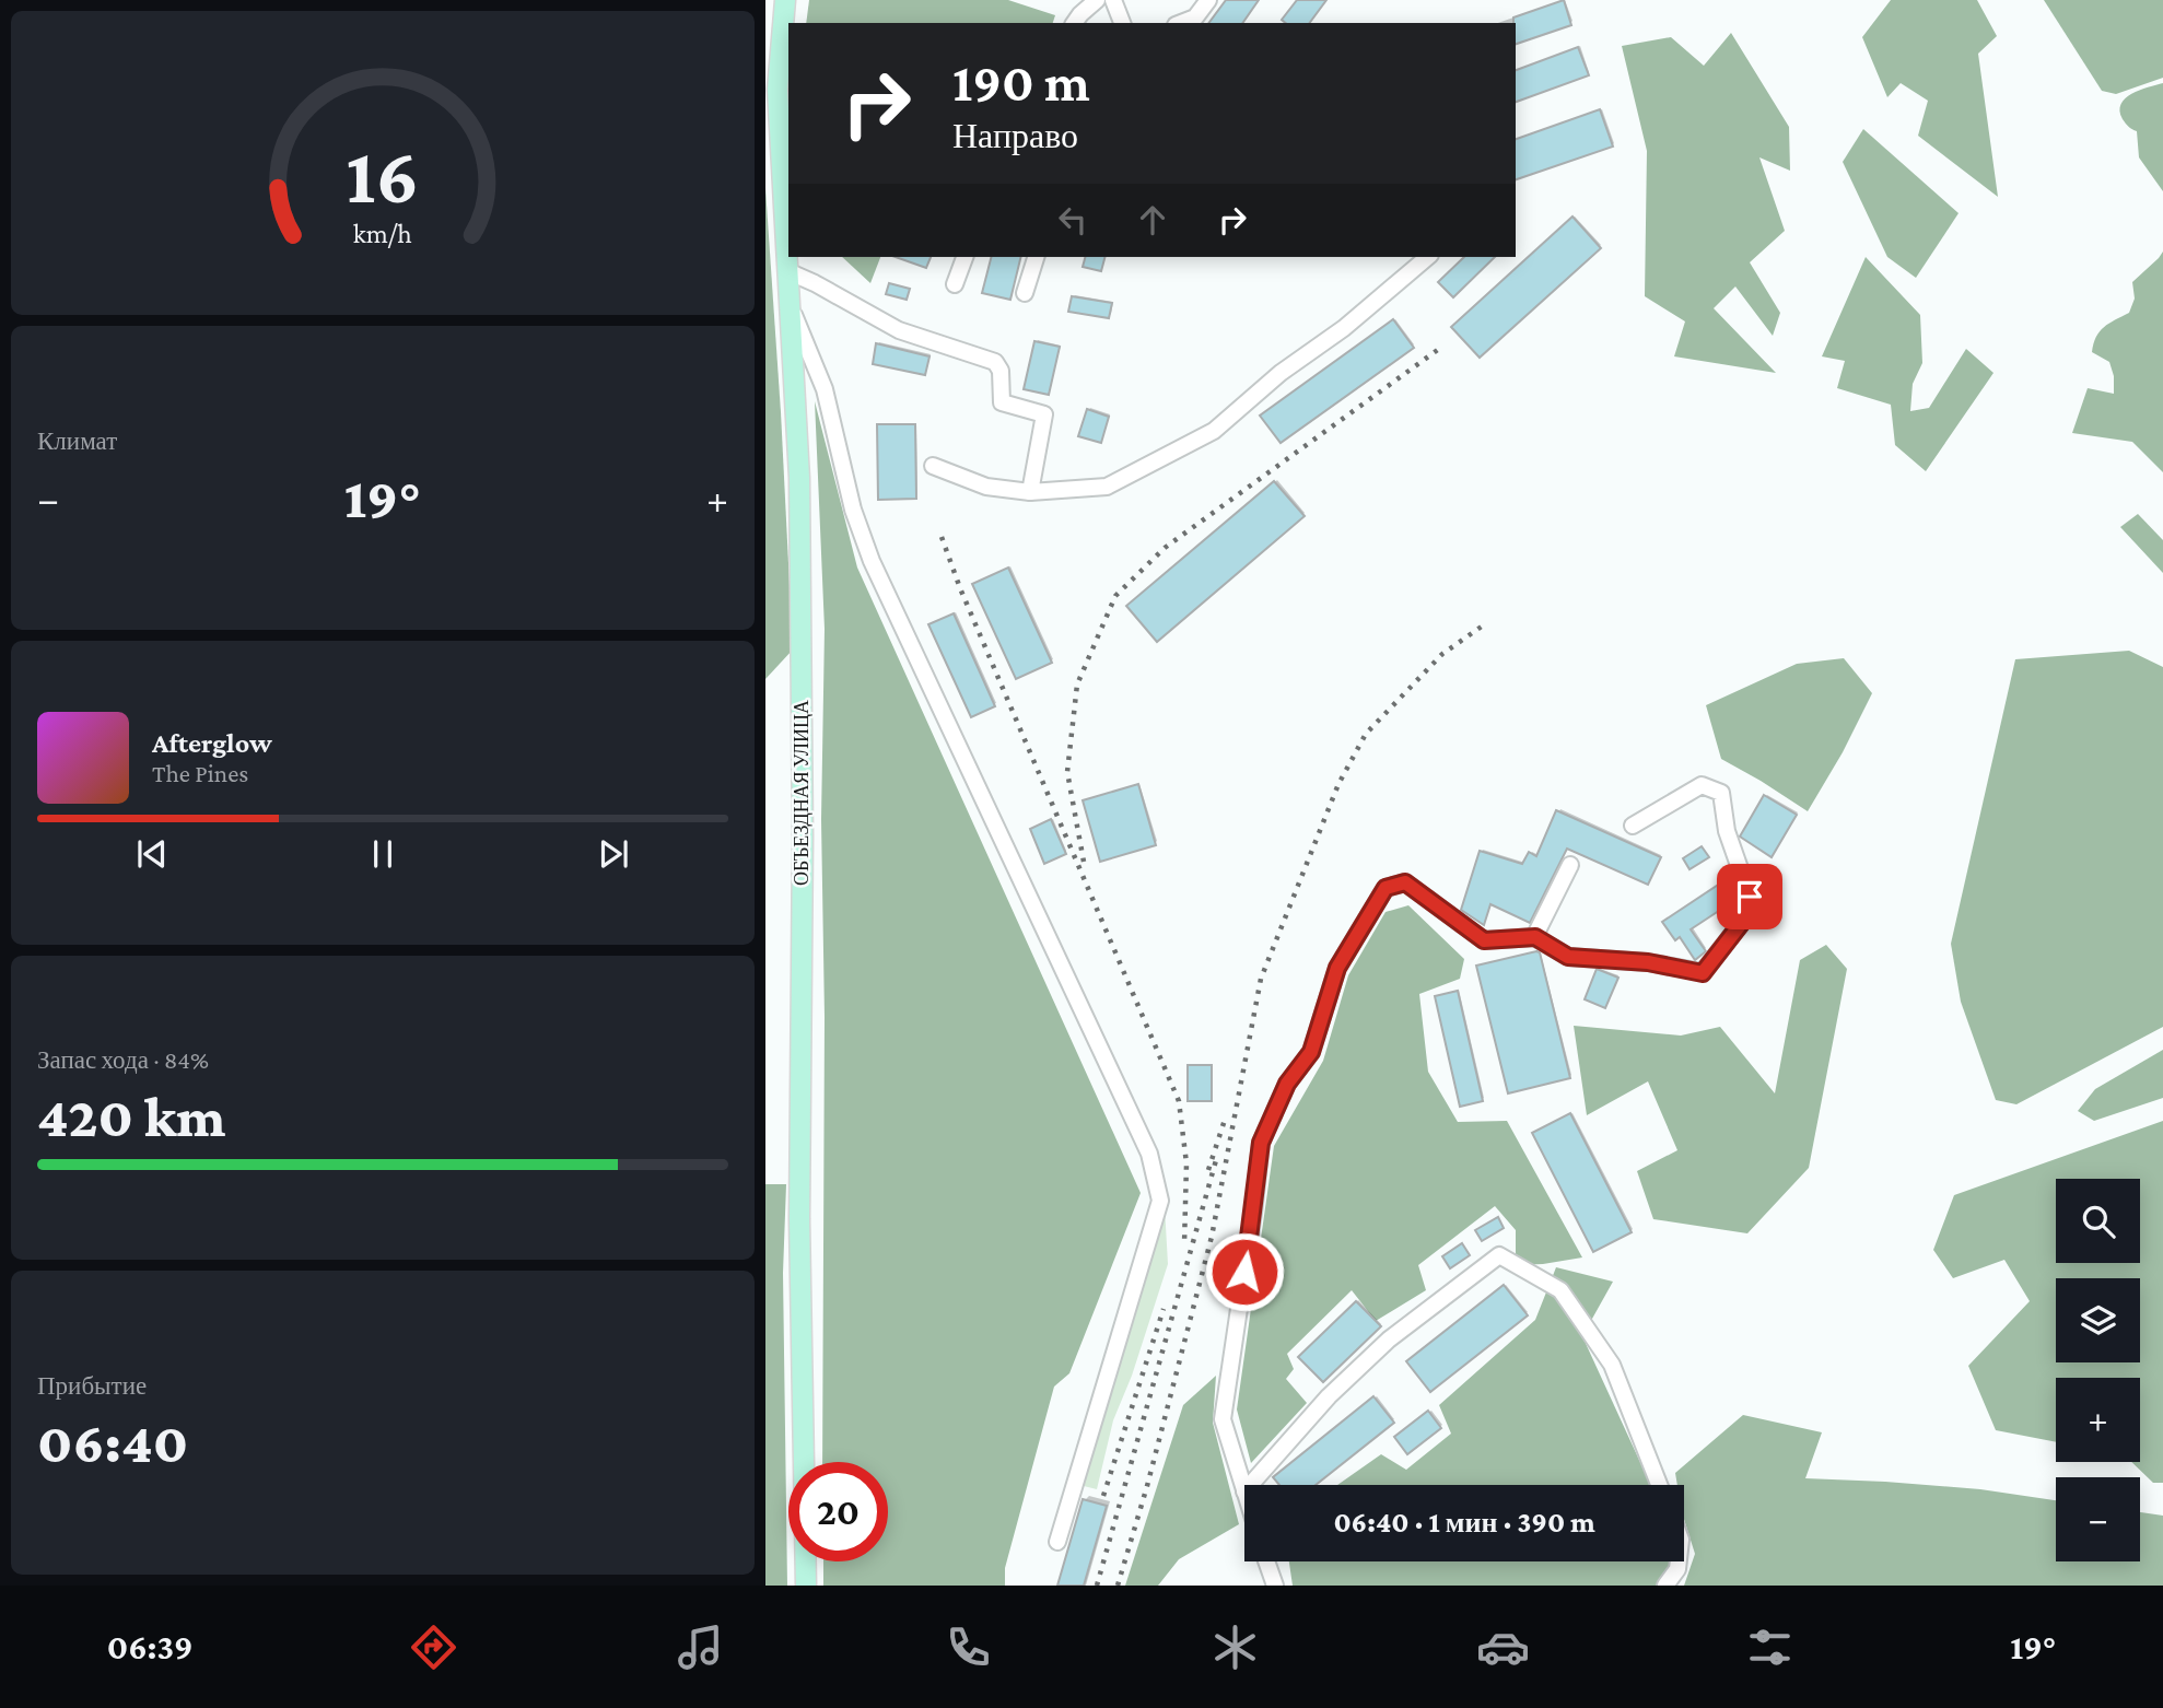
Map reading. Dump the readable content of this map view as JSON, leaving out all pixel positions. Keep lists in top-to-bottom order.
{
  "streets": {
    "main road": ["ОБЪЕЗДНАЯ УЛИЦА"]
  },
  "page": {
    "turn": ["190 m", "Направо"],
    "tile": [
      "Климат",
      ["Запас хода · 84%", "420 km"],
      ["Прибытие", "06:40"]
    ],
    "heat": ["−", "19°", "+"],
    "song": ["Afterglow", "The Pines"],
    "map_buttons": ["+", "−"],
    "limit": "20",
    "trip": "06:40 · 1 мин · 390 m",
    "tabs": ["06:39", "19°"],
    "gauge": ["16", "km/h"]
  }
}
